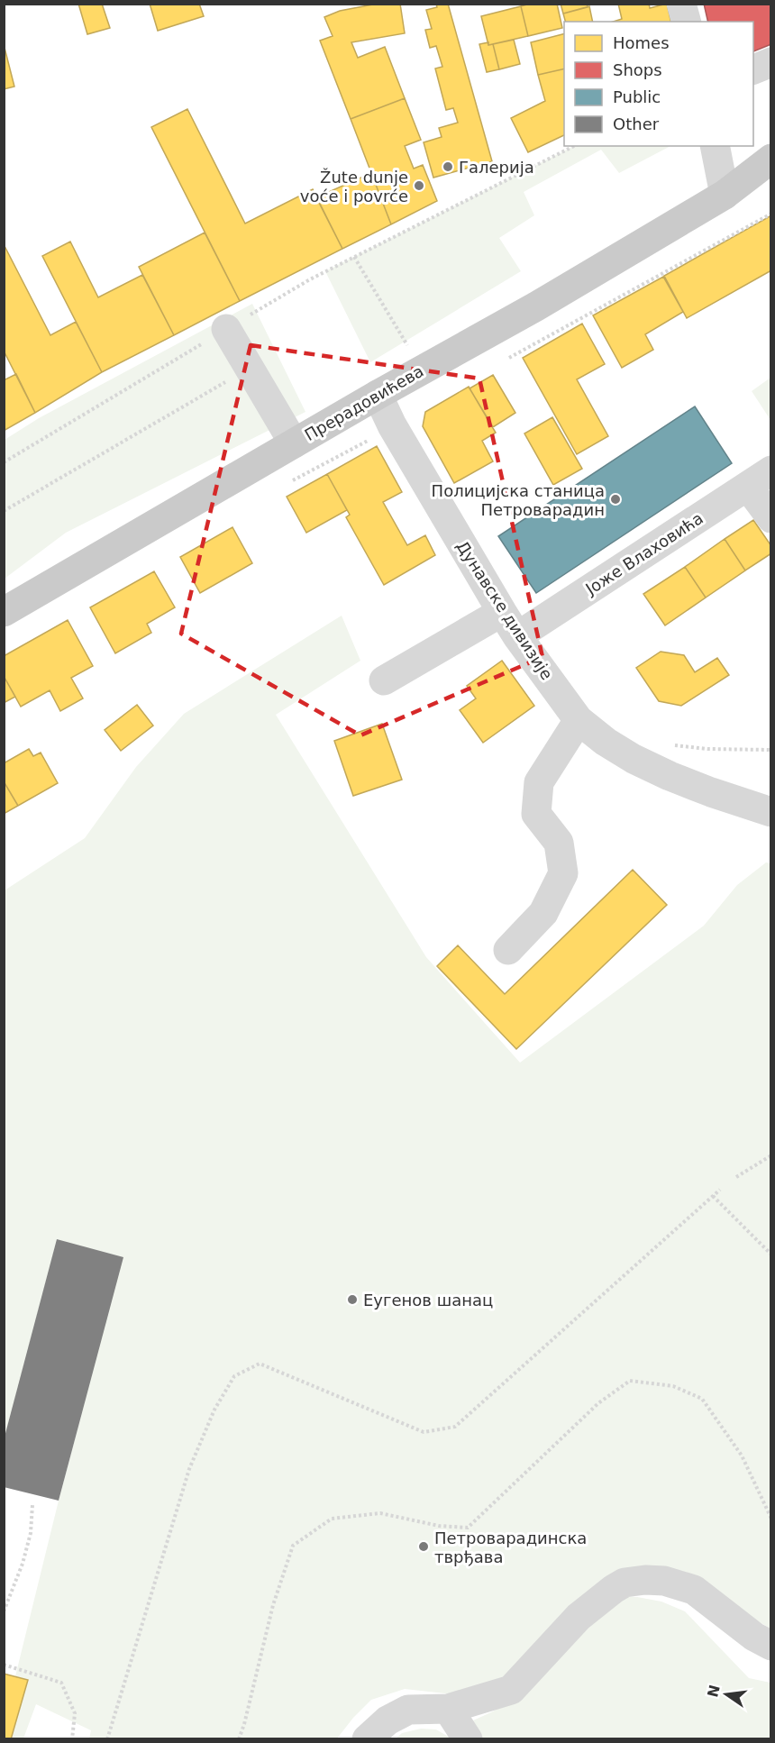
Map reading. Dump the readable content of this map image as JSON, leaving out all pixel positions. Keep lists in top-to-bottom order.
{
  "streets": {
    "main road": ["Прерадовићева"],
    "street": ["Јоже Влаховића", "Дунавске дивизије"]
  },
  "crossings": [
    ["Прерадовићева", "Дунавске дивизије"],
    ["Јоже Влаховића", "Дунавске дивизије"]
  ],
  "places": [
    "Галерија",
    "Žute dunje voće i povrće",
    "Полицијска станица Петроварадин",
    "Еугенов шанац",
    "Петроварадинска тврђава"
  ],
  "legend": [
    "Homes",
    "Shops",
    "Public",
    "Other"
  ],
  "north": "left"
}
